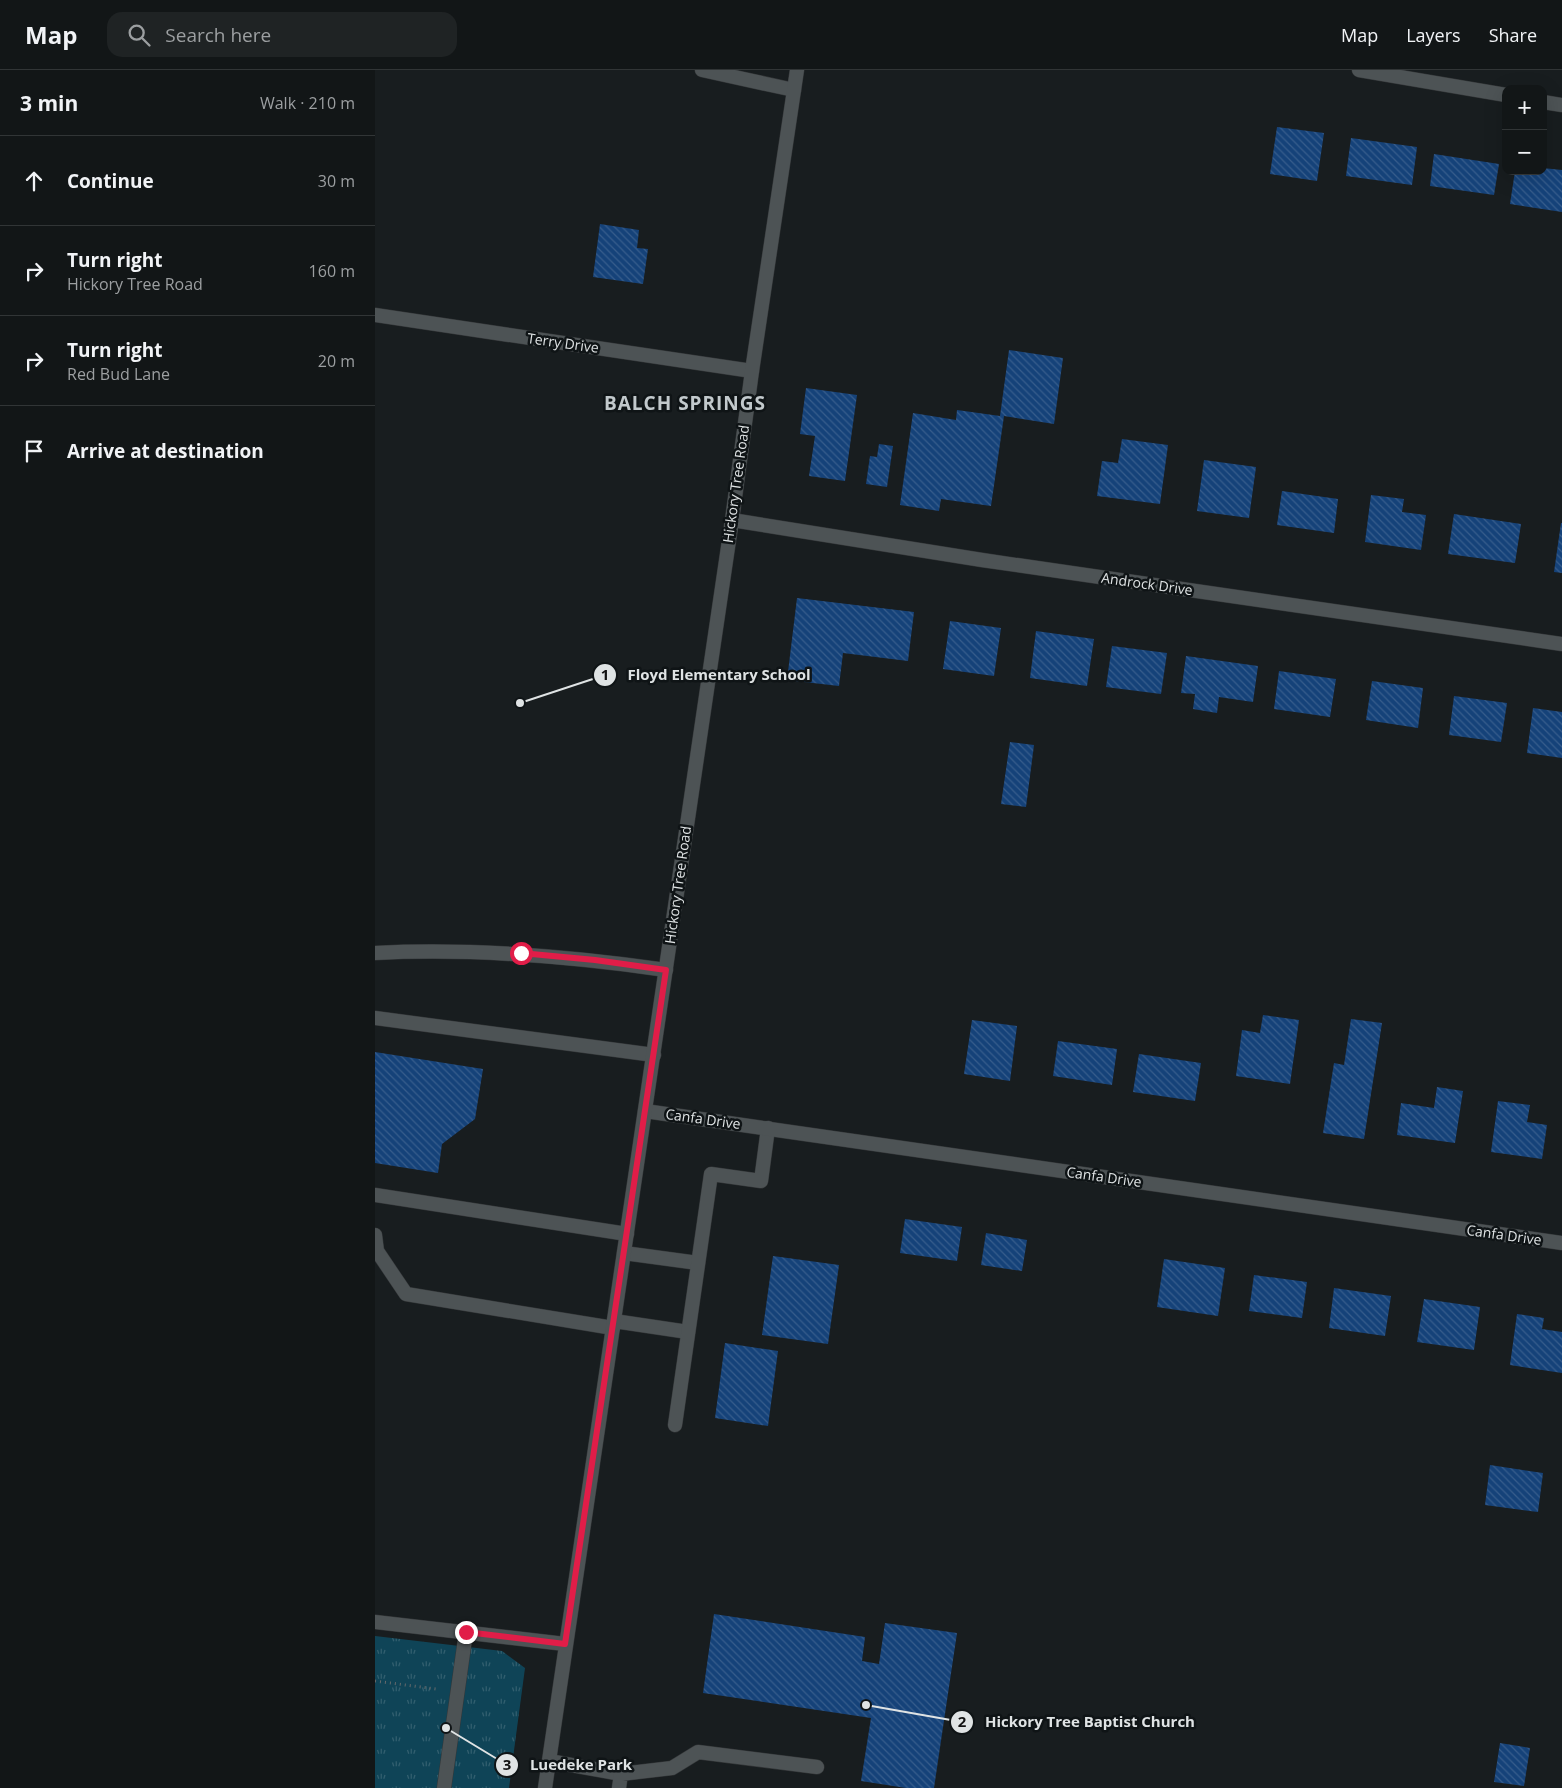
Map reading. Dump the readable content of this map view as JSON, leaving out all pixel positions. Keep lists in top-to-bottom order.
{
  "streets": {
    "street": [
      "Terry Drive",
      "Hickory Tree Road",
      "Androck Drive",
      "Canfa Drive"
    ]
  },
  "crossings": [
    ["Terry Drive", "Hickory Tree Road"],
    ["Hickory Tree Road", "Androck Drive"],
    ["Hickory Tree Road", "Canfa Drive"]
  ],
  "districts": ["BALCH SPRINGS"],
  "places": ["Floyd Elementary School", "Hickory Tree Baptist Church", "Luedeke Park"],
  "page": {
    "header": "Map",
    "search": "Search here",
    "nav": ["Map", "Layers", "Share"],
    "heading": ["3 min", "Walk · 210 m"],
    "map_buttons": ["+", "−"],
    "list": [
      ["Continue", "30 m"],
      ["Turn right", "Hickory Tree Road", "160 m"],
      ["Turn right", "Red Bud Lane", "20 m"],
      "Arrive at destination"
    ]
  }
}
